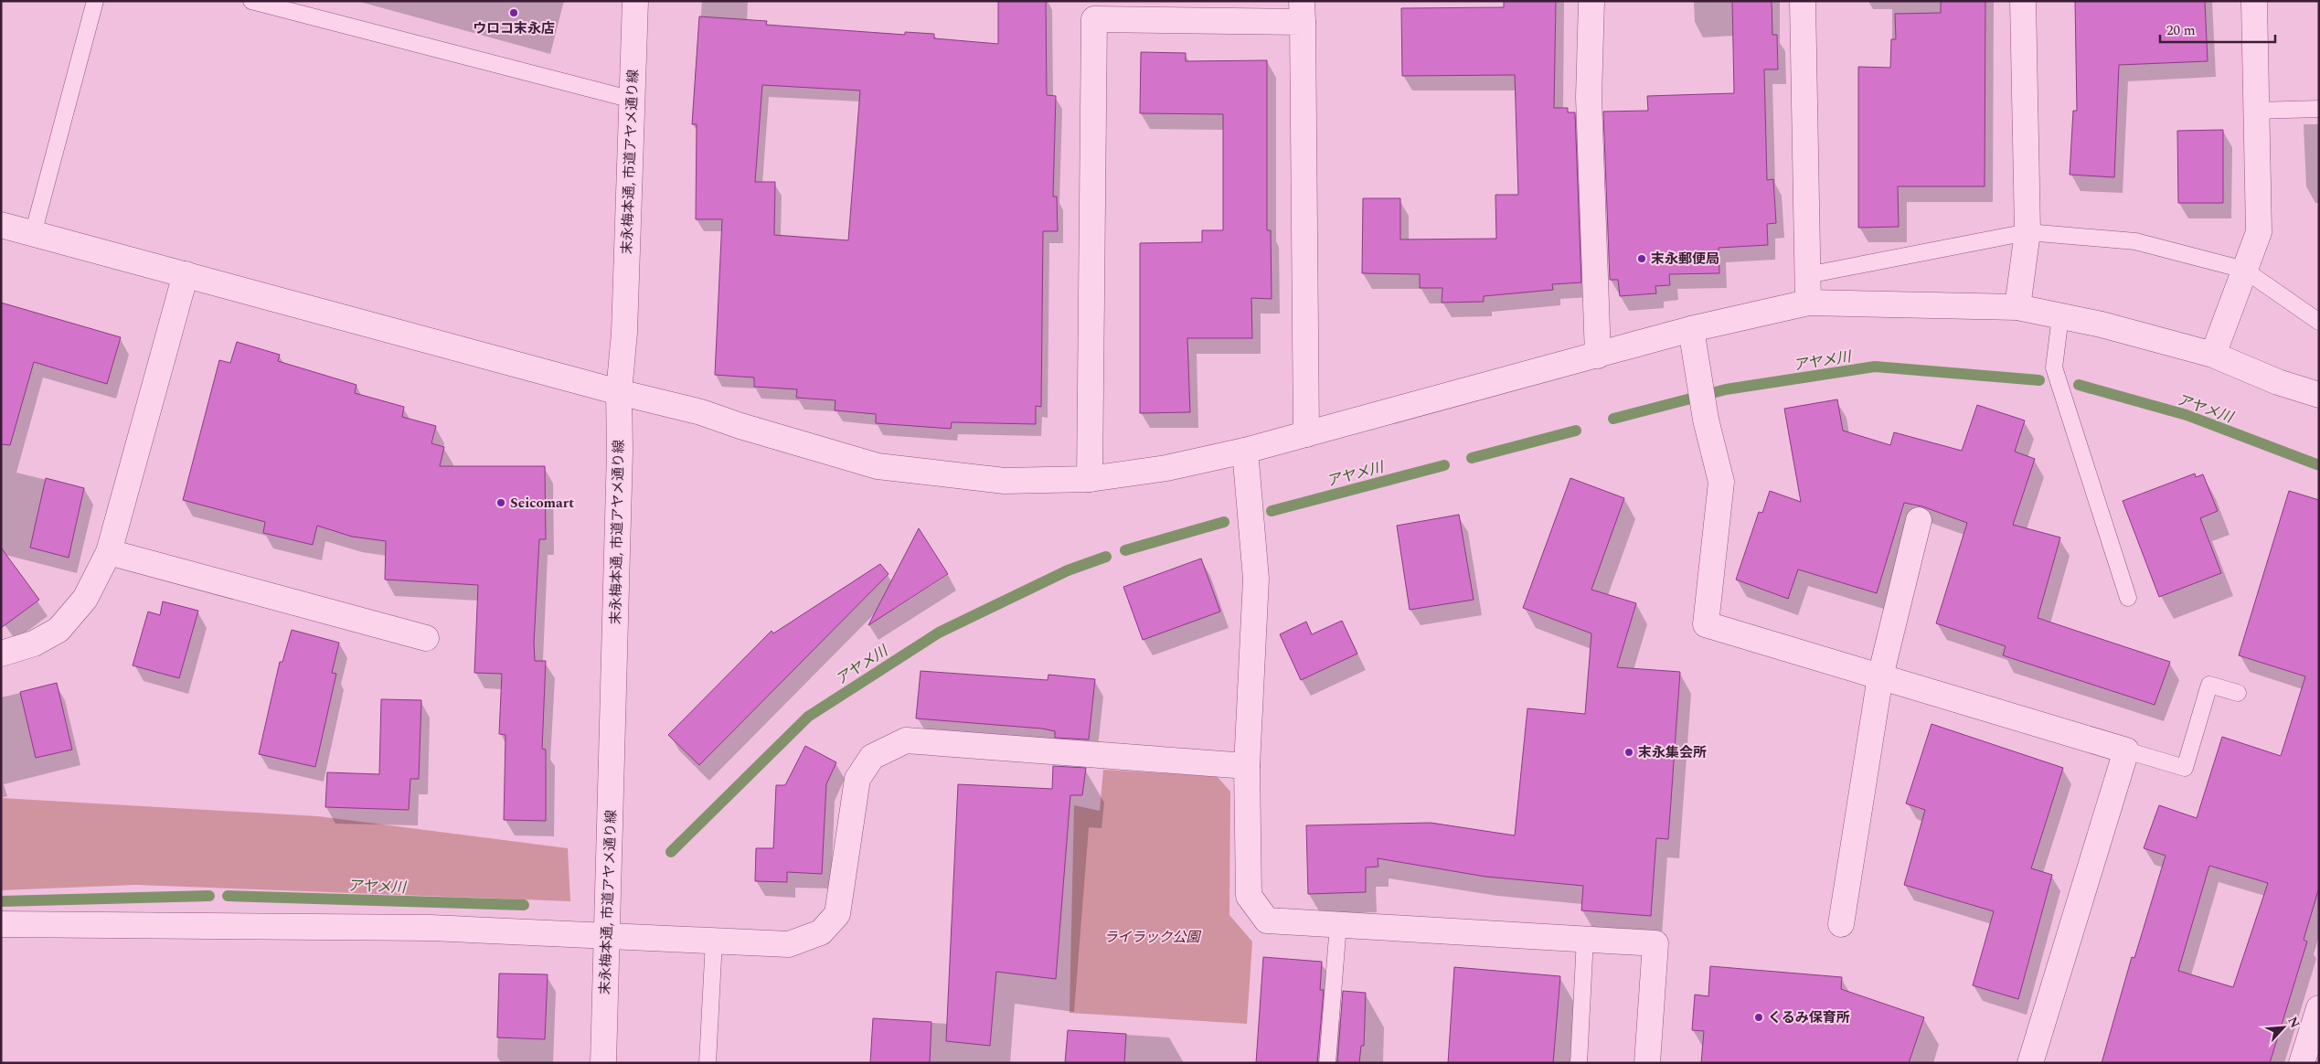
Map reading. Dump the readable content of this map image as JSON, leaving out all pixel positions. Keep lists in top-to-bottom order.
{
  "streets": {
    "street": ["末永梅本通, 市道アヤメ通り線"]
  },
  "water": ["アヤメ川"],
  "parks": ["ライラック公園"],
  "places": [
    "ウロコ末永店",
    "末永郵便局",
    "Seicomart",
    "末永集会所",
    "くるみ保育所"
  ],
  "scale_bar": "20 m",
  "north": "top right"
}
